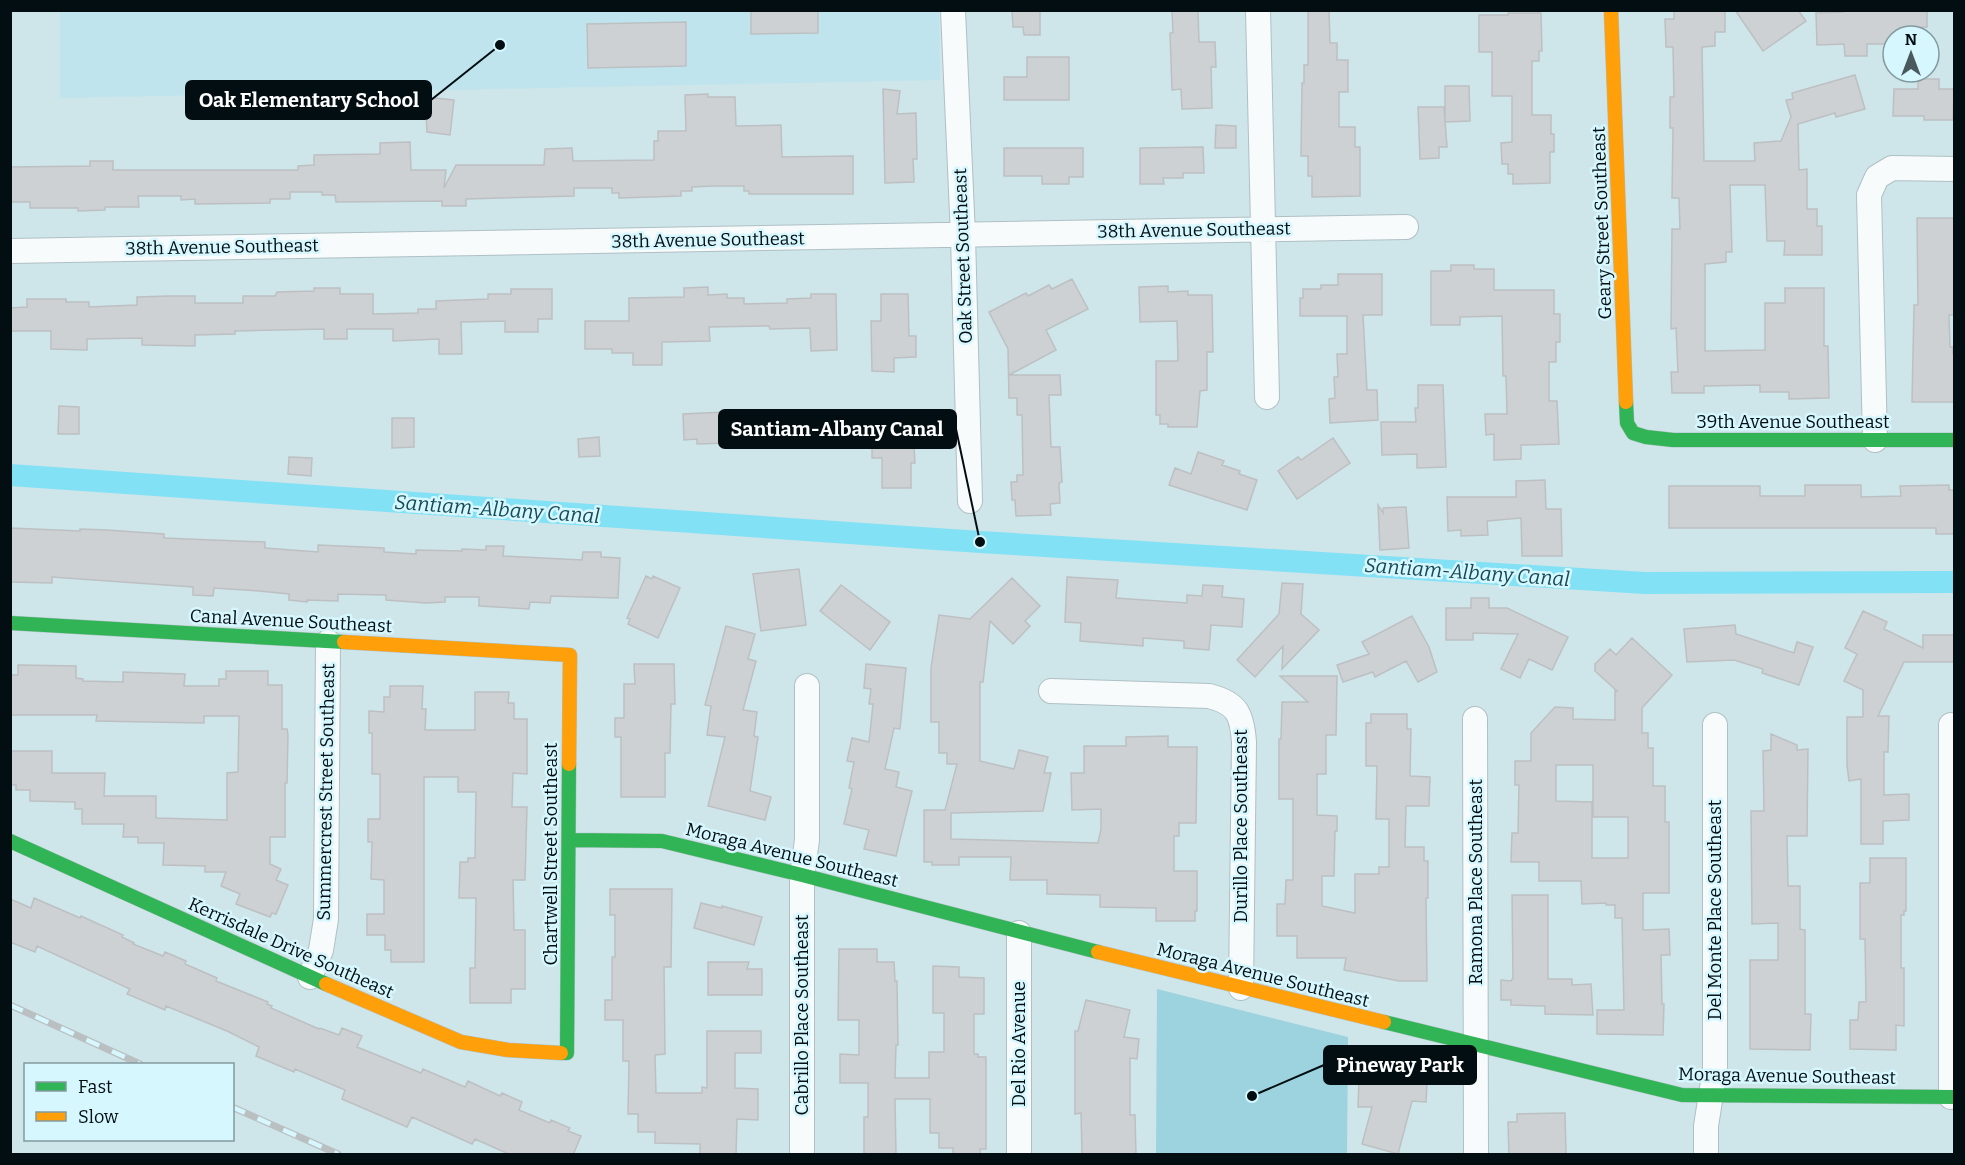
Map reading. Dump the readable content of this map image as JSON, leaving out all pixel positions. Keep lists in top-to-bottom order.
{
  "streets": {
    "street": [
      "Geary Street Southeast",
      "38th Avenue Southeast",
      "Oak Street Southeast",
      "39th Avenue Southeast",
      "Canal Avenue Southeast",
      "Summercrest Street Southeast",
      "Durillo Place Southeast",
      "Chartwell Street Southeast",
      "Moraga Avenue Southeast",
      "Ramona Place Southeast",
      "Del Monte Place Southeast",
      "Kerrisdale Drive Southeast",
      "Cabrillo Place Southeast",
      "Del Rio Avenue"
    ]
  },
  "crossings": [
    ["Geary Street Southeast", "39th Avenue Southeast"],
    ["38th Avenue Southeast", "Oak Street Southeast"],
    ["Canal Avenue Southeast", "Summercrest Street Southeast"],
    ["Canal Avenue Southeast", "Chartwell Street Southeast"],
    ["Summercrest Street Southeast", "Kerrisdale Drive Southeast"],
    ["Durillo Place Southeast", "Moraga Avenue Southeast"],
    ["Chartwell Street Southeast", "Moraga Avenue Southeast"],
    ["Chartwell Street Southeast", "Kerrisdale Drive Southeast"],
    ["Moraga Avenue Southeast", "Ramona Place Southeast"],
    ["Moraga Avenue Southeast", "Del Monte Place Southeast"],
    ["Moraga Avenue Southeast", "Cabrillo Place Southeast"],
    ["Moraga Avenue Southeast", "Del Rio Avenue"]
  ],
  "water": ["Santiam-Albany Canal"],
  "places": ["Oak Elementary School", "Santiam-Albany Canal", "Pineway Park"],
  "legend": ["Fast", "Slow"],
  "north": "top"
}
